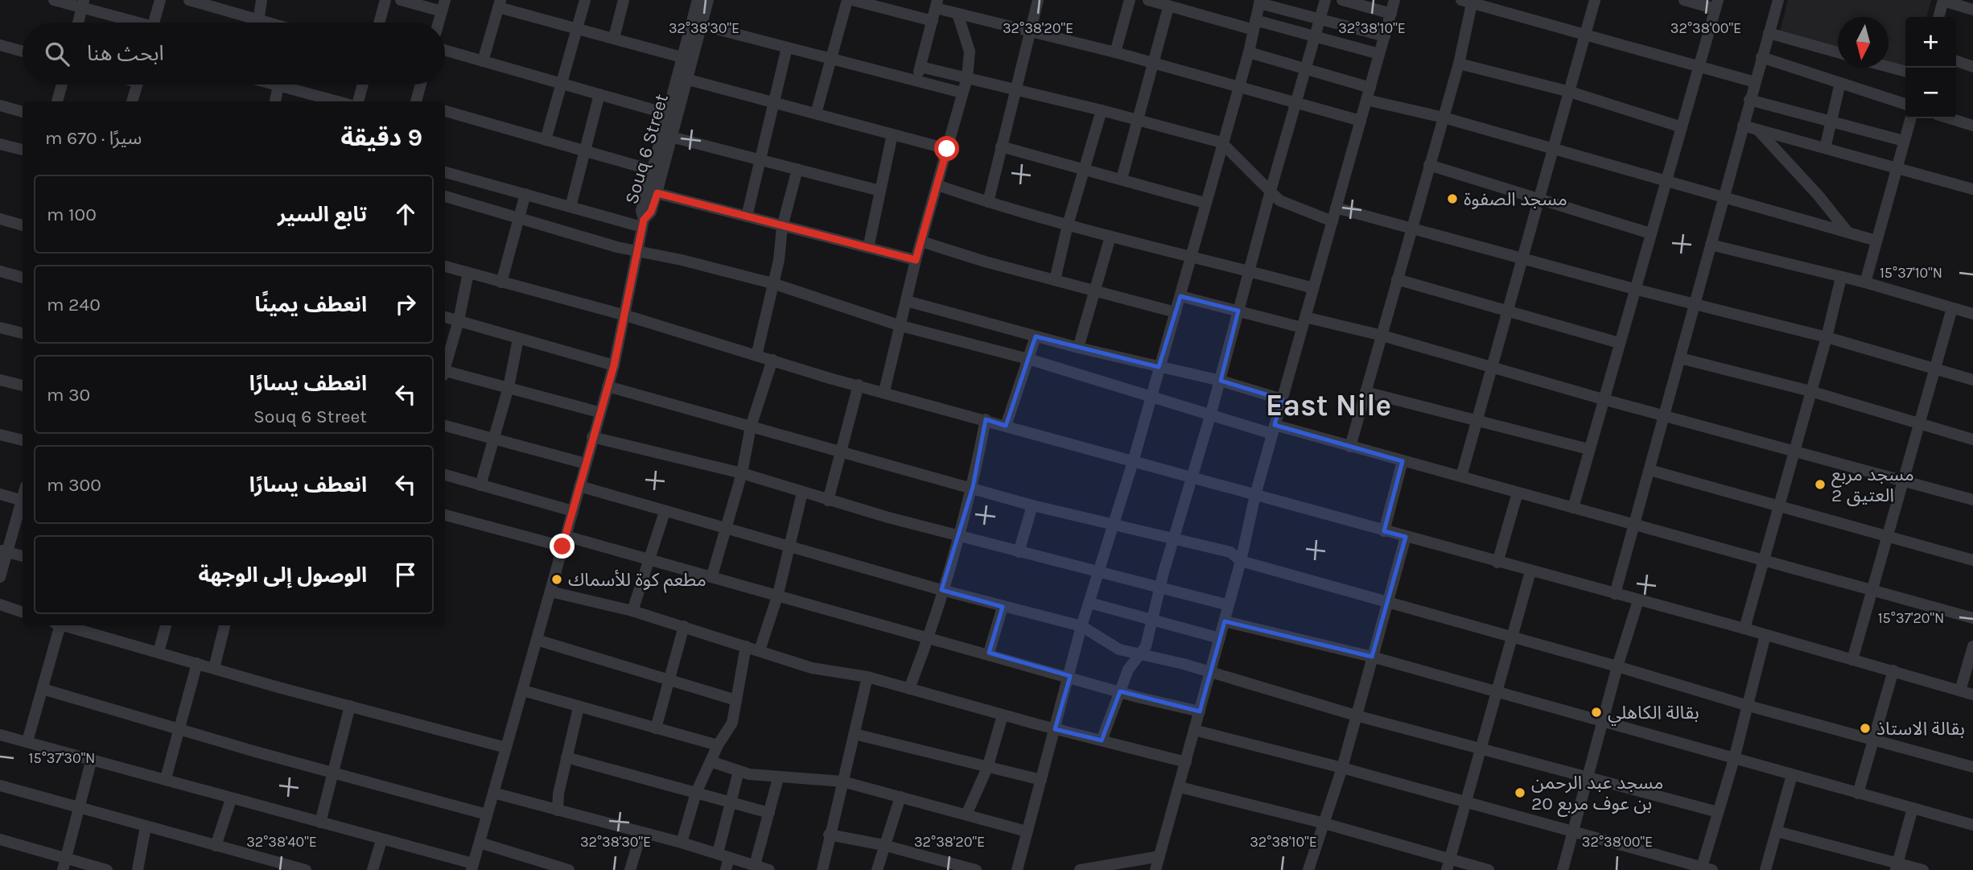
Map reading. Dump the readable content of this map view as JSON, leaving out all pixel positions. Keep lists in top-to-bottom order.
{
  "streets": {
    "street": ["Souq 6 Street"]
  },
  "districts": ["East Nile"],
  "places": [
    "مسجد الصفوة",
    "مسجد مربع 2 العتيق",
    "مطعم كوة للأسماك",
    "بقالة الكاهلي",
    "بقالة الاستاذ",
    "مسجد عبد الرحمن بن عوف مربع 20"
  ],
  "north": "bottom",
  "page": {
    "map_buttons": ["+", "−"],
    "search": "ابحث هنا",
    "heading": ["9 دقيقة", "سيرًا · 670 m"],
    "list": [
      ["تابع السير", "100 m"],
      ["انعطف يمينًا", "240 m"],
      ["انعطف يسارًا", "Souq 6 Street", "30 m"],
      ["انعطف يسارًا", "300 m"],
      "الوصول إلى الوجهة"
    ]
  },
  "coordinates": [
    "32°38'30\"E",
    "32°38'20\"E",
    "32°38'10\"E",
    "32°38'00\"E",
    "15°37'10\"N",
    "15°37'20\"N",
    "15°37'30\"N",
    "32°38'40\"E"
  ]
}
